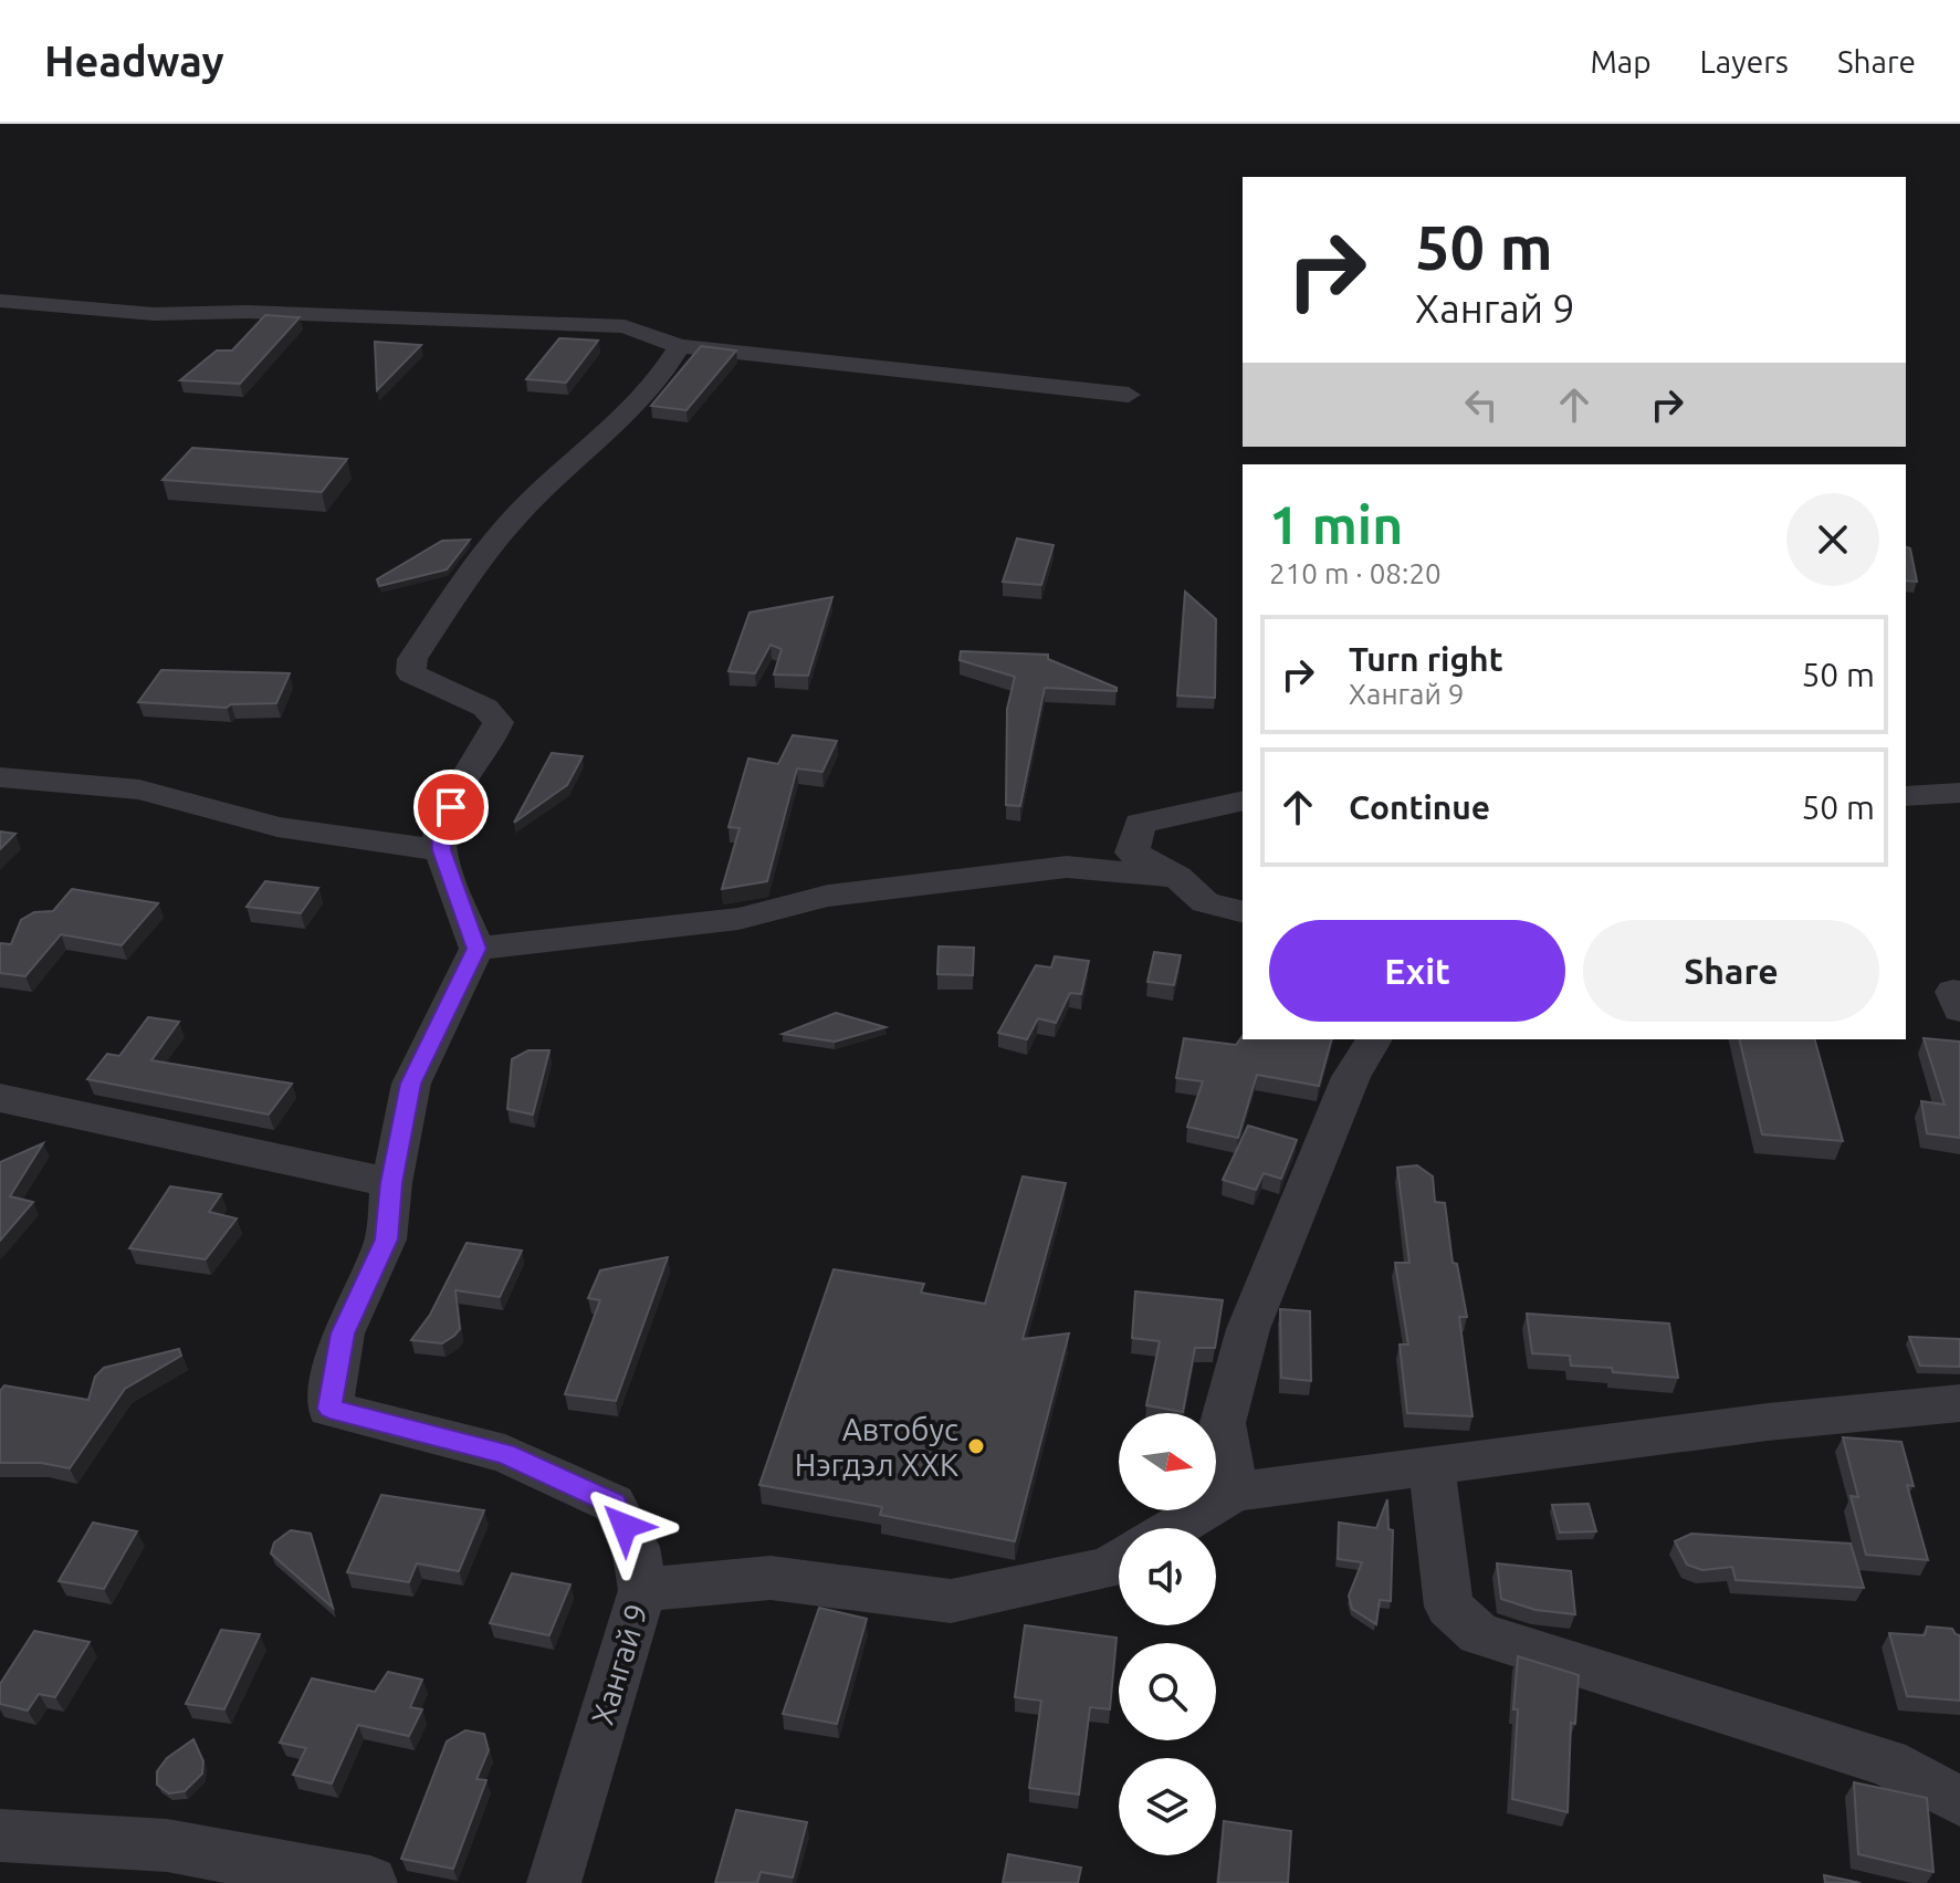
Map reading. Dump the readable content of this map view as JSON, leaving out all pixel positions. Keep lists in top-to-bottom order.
{
  "streets": {
    "street": ["Хангай 9"]
  },
  "places": ["Автобус Нэгдэл ХХК"],
  "north": "right",
  "page": {
    "header": "Headway",
    "nav": ["Map", "Layers", "Share"],
    "turn": ["50 m", "Хангай 9"],
    "heading": ["1 min", "210 m · 08:20"],
    "list": [
      {
        "name": "Turn right",
        "note": "Хангай 9",
        "value": "50 m"
      },
      {
        "name": "Continue",
        "value": "50 m"
      }
    ],
    "buttons": ["Exit", "Share"]
  }
}
